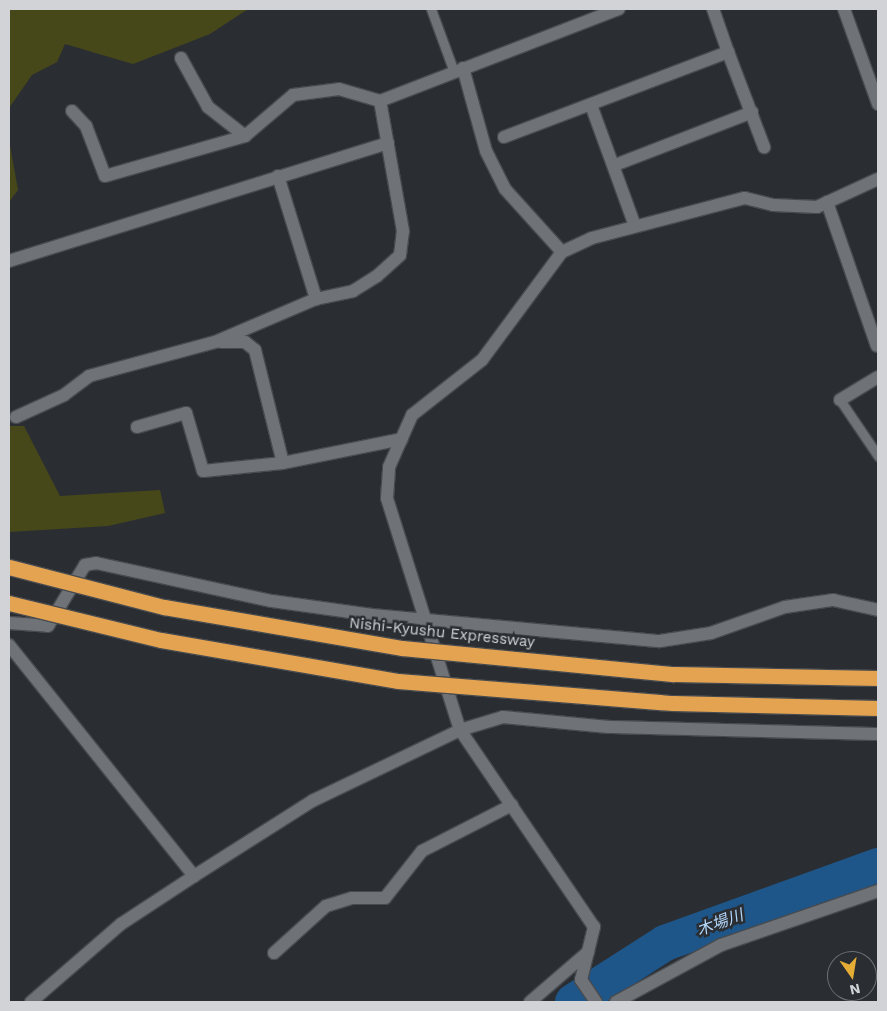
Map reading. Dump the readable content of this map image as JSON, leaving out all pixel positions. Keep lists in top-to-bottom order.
{
  "streets": {
    "highway": ["Nishi-Kyushu Expressway"]
  },
  "water": ["木場川"],
  "north": "bottom"
}
